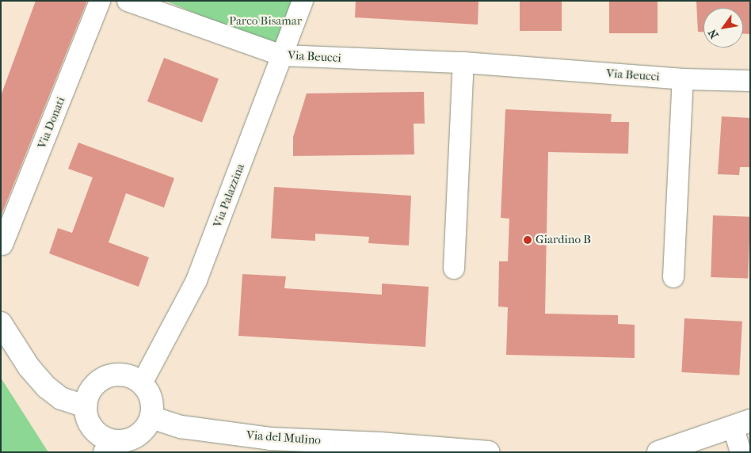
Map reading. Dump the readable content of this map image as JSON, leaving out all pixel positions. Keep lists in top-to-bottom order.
{
  "streets": {
    "street": [
      "Via Beucci",
      "Via Donati",
      "Via Palazzina",
      "Via del Mulino"
    ]
  },
  "crossings": [
    ["Via Beucci", "Via Palazzina"],
    ["Via Palazzina", "Via del Mulino"]
  ],
  "parks": ["Parco Bisamar"],
  "places": ["Giardino B"],
  "north": "bottom left"
}
